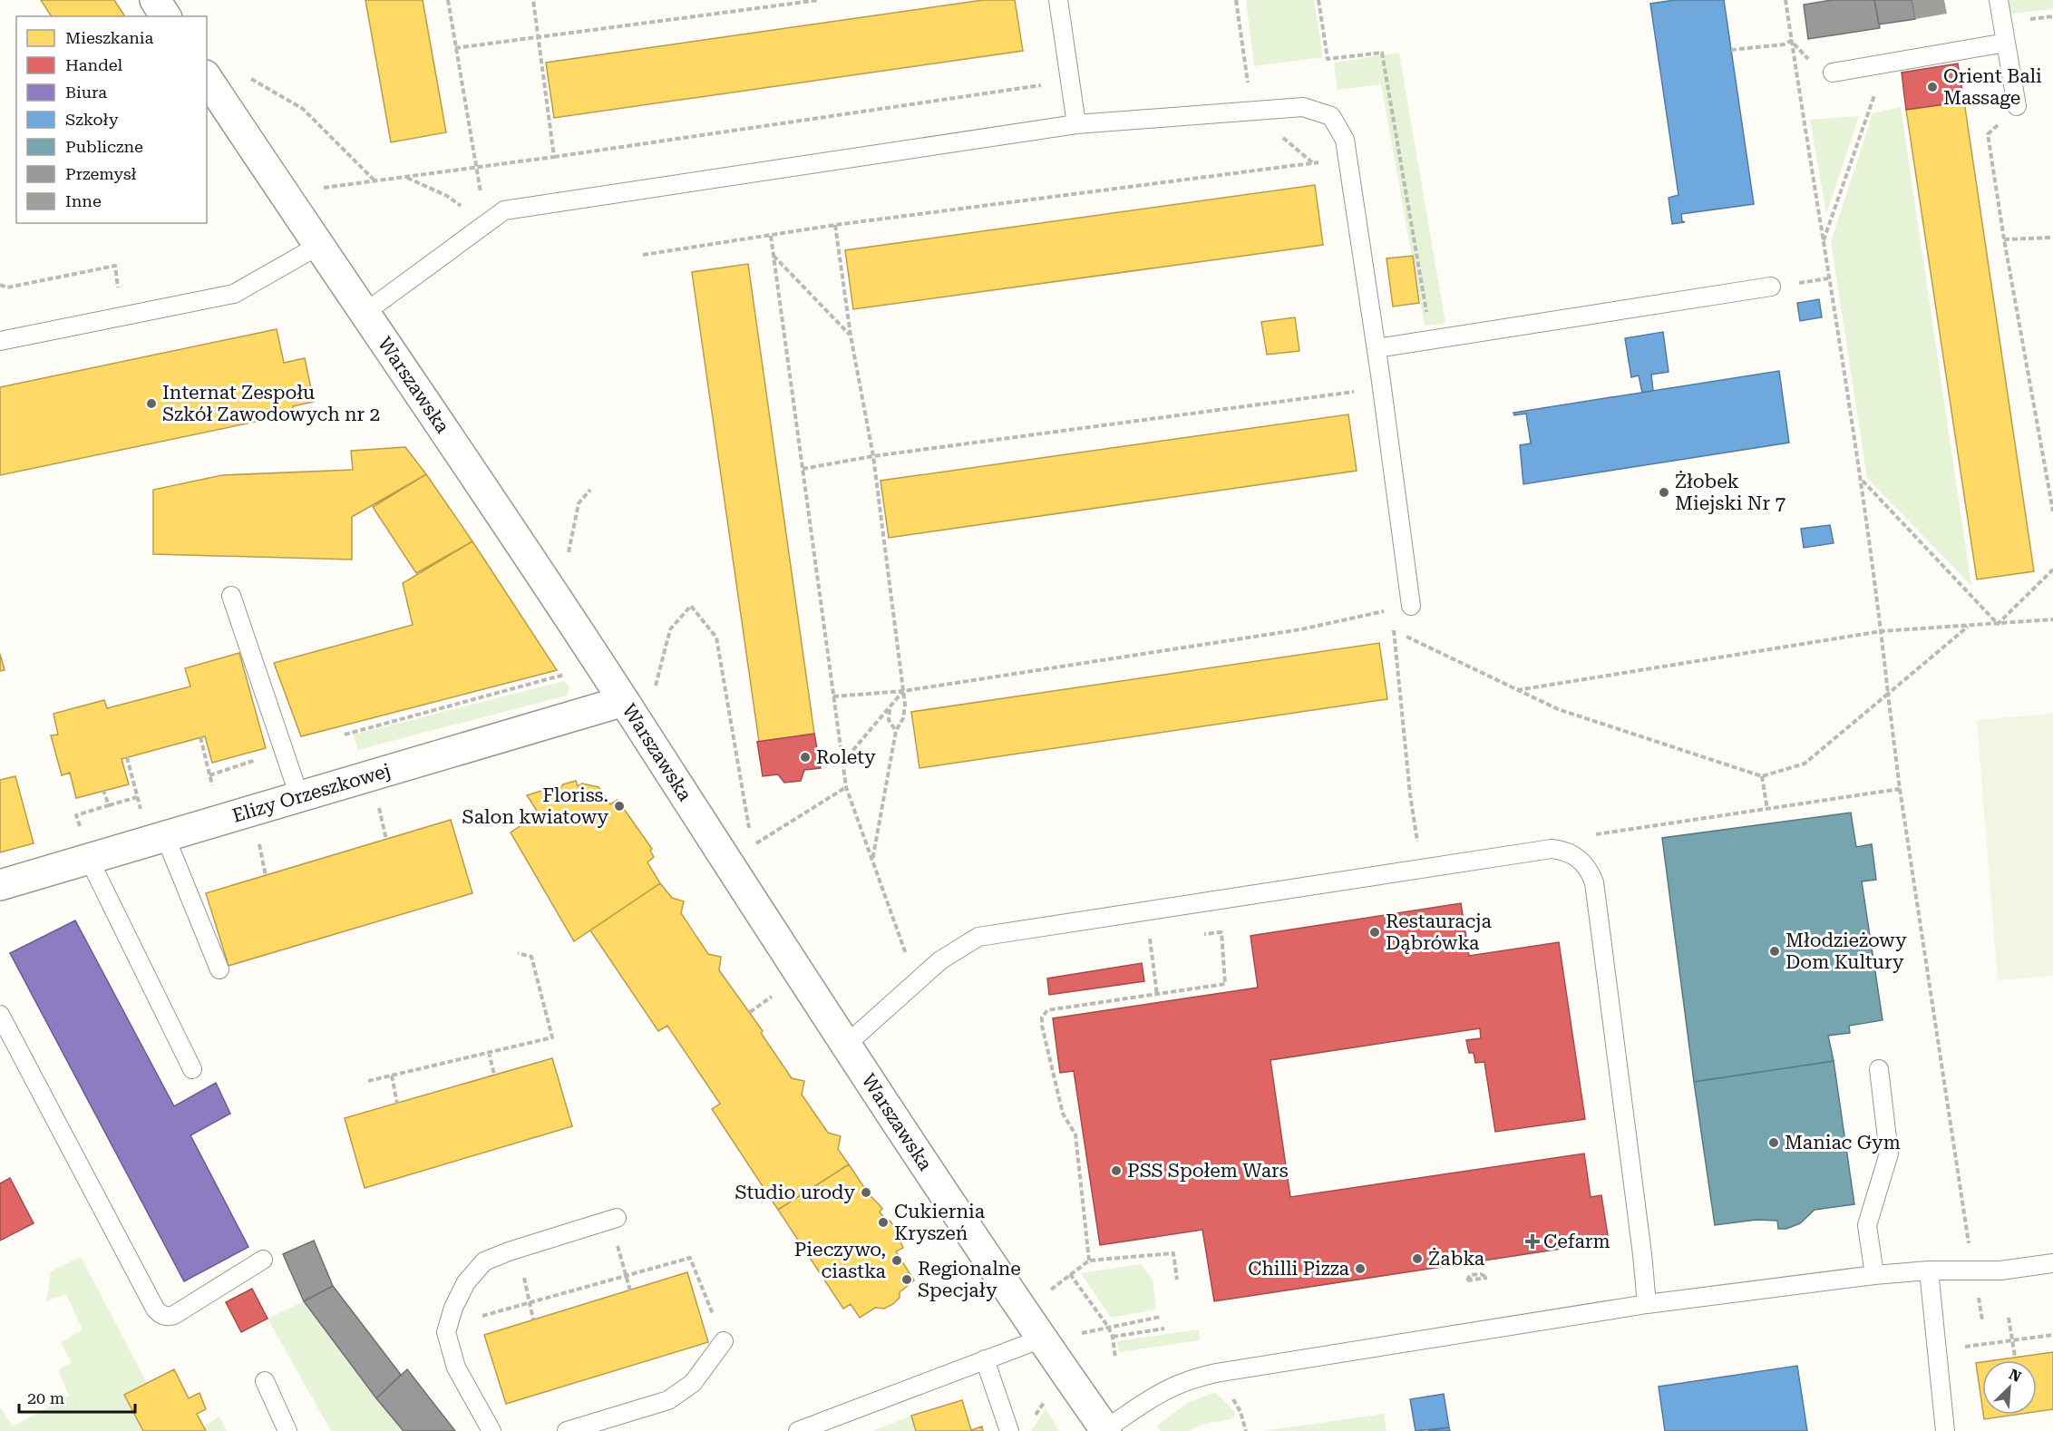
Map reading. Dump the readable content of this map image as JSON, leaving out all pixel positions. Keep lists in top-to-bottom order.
{
  "streets": {
    "street": ["Warszawska", "Elizy Orzeszkowej"]
  },
  "crossings": [
    ["Warszawska", "Elizy Orzeszkowej"]
  ],
  "places": {
    "other": [
      "Orient Bali Massage",
      "Internat Zespołu Szkół Zawodowych nr 2",
      "Żłobek Miejski Nr 7",
      "Rolety",
      "Floriss. Salon kwiatowy",
      "Restauracja Dąbrówka",
      "Młodzieżowy Dom Kultury",
      "Maniac Gym",
      "PSS Społem Wars",
      "Studio urody",
      "Cukiernia Kryszeń",
      "Żabka",
      "Pieczywo, ciastka",
      "Chilli Pizza",
      "Regionalne Specjały"
    ],
    "health": ["Cefarm"]
  },
  "legend": [
    "Mieszkania",
    "Handel",
    "Biura",
    "Szkoły",
    "Publiczne",
    "Przemysł",
    "Inne"
  ],
  "scale_bar": "20 m",
  "north": "top right"
}
